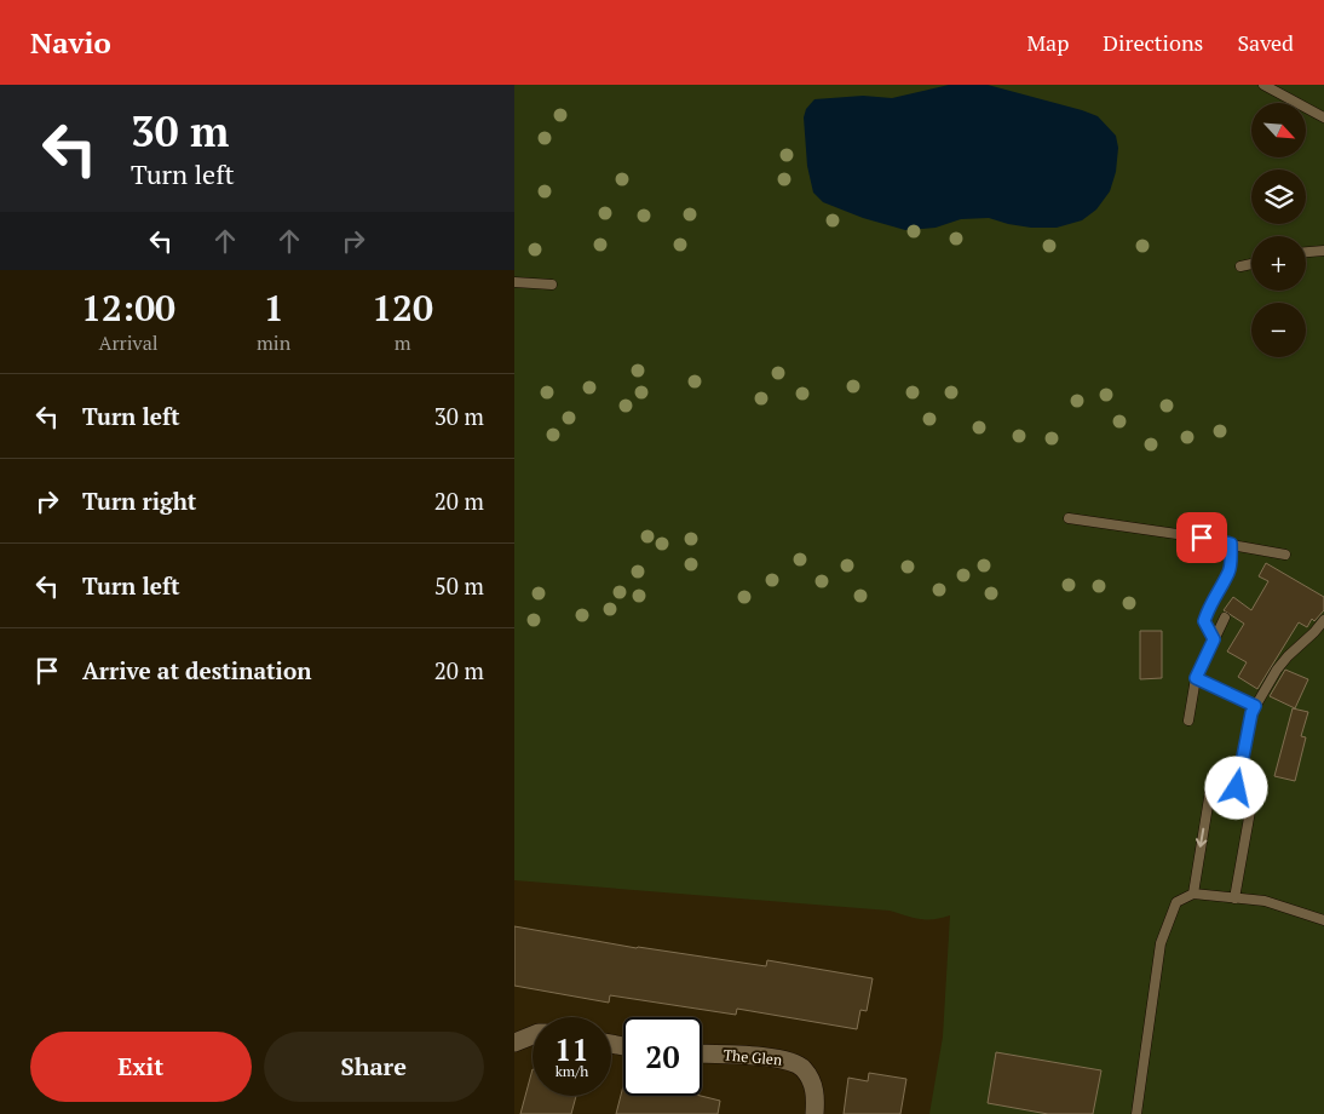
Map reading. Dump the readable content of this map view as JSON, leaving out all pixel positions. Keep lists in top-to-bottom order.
{
  "streets": {
    "street": ["The Glen"]
  },
  "north": "bottom right",
  "page": {
    "header": "Navio",
    "nav": ["Map", "Directions", "Saved"],
    "turn": ["30 m", "Turn left"],
    "map_buttons": ["+", "−"],
    "eta": [
      "12:00",
      "Arrival",
      "1",
      "min",
      "120",
      "m"
    ],
    "list": [
      {
        "name": "Turn left",
        "value": "30 m"
      },
      {
        "name": "Turn right",
        "value": "20 m"
      },
      {
        "name": "Turn left",
        "value": "50 m"
      },
      {
        "name": "Arrive at destination",
        "value": "20 m"
      }
    ],
    "speed": "11 km/h",
    "limit": "20",
    "buttons": ["Exit", "Share"]
  }
}
